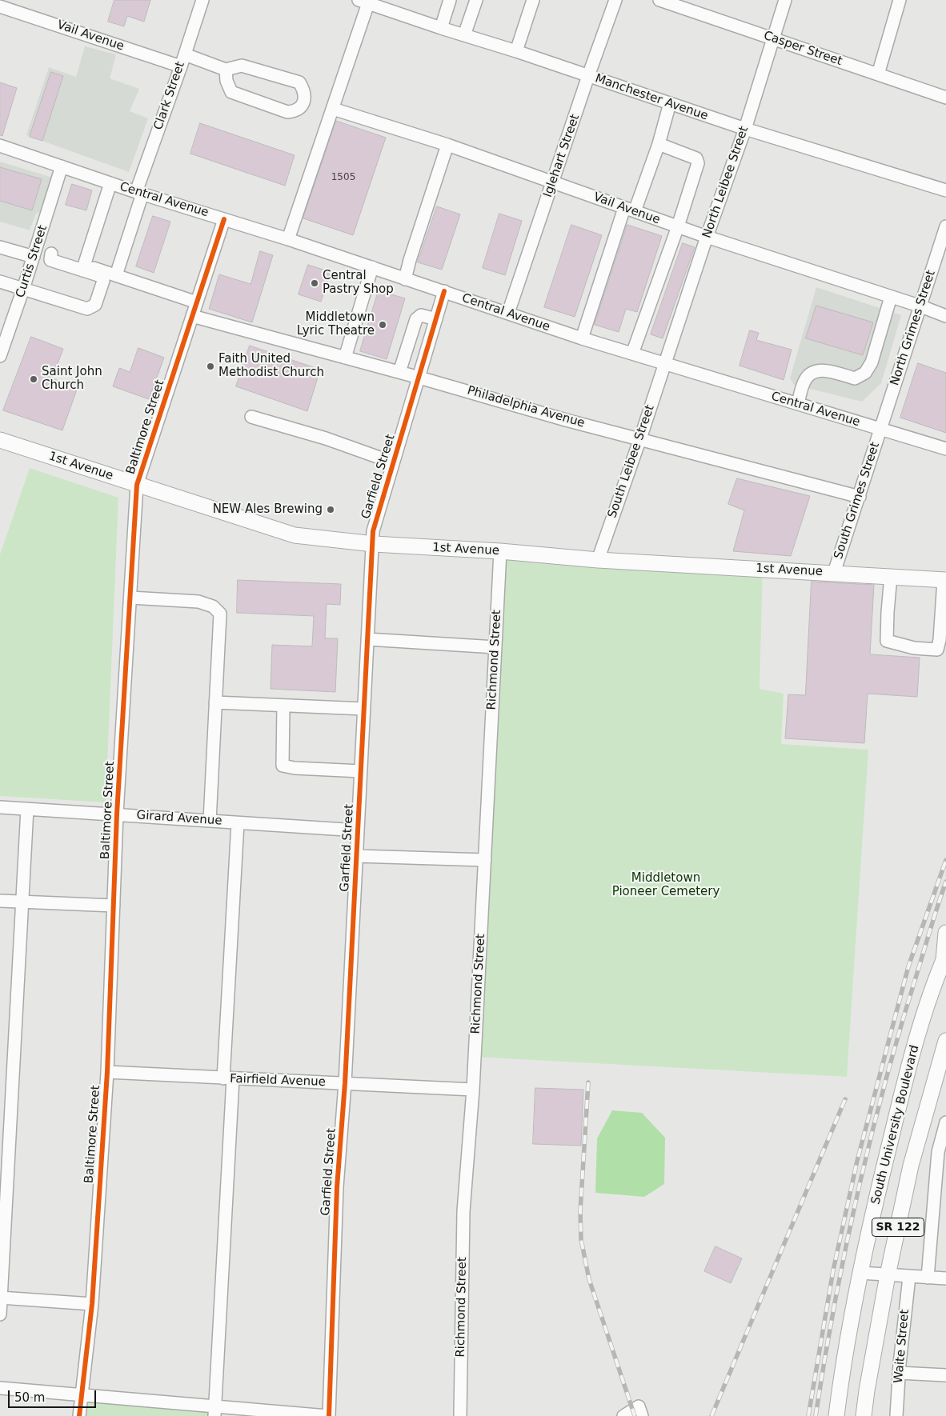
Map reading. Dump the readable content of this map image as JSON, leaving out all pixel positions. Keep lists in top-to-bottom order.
{
  "streets": {
    "main road": ["1st Avenue", "South University Boulevard", "SR 122"],
    "street": [
      "Vail Avenue",
      "Casper Street",
      "Clark Street",
      "Manchester Avenue",
      "Iglehart Street",
      "North Leibee Street",
      "Central Avenue",
      "Curtis Street",
      "North Grimes Street",
      "Philadelphia Avenue",
      "Baltimore Street",
      "South Leibee Street",
      "Garfield Street",
      "South Grimes Street",
      "Richmond Street",
      "Girard Avenue",
      "Fairfield Avenue",
      "Waite Street"
    ]
  },
  "crossings": [
    ["Vail Avenue", "Clark Street"],
    ["Vail Avenue", "Iglehart Street"],
    ["Vail Avenue", "North Leibee Street"],
    ["Vail Avenue", "North Grimes Street"],
    ["Casper Street", "North Leibee Street"],
    ["Clark Street", "Central Avenue"],
    ["Manchester Avenue", "Iglehart Street"],
    ["Manchester Avenue", "North Leibee Street"],
    ["Iglehart Street", "Central Avenue"],
    ["North Leibee Street", "Central Avenue"],
    ["North Leibee Street", "South Leibee Street"],
    ["Central Avenue", "Curtis Street"],
    ["Central Avenue", "North Grimes Street"],
    ["Central Avenue", "Baltimore Street"],
    ["Central Avenue", "South Leibee Street"],
    ["Central Avenue", "Garfield Street"],
    ["Central Avenue", "South Grimes Street"],
    ["North Grimes Street", "South Grimes Street"],
    ["Philadelphia Avenue", "Baltimore Street"],
    ["Philadelphia Avenue", "South Leibee Street"],
    ["Philadelphia Avenue", "Garfield Street"],
    ["Philadelphia Avenue", "South Grimes Street"],
    ["Baltimore Street", "1st Avenue"],
    ["Baltimore Street", "Girard Avenue"],
    ["Baltimore Street", "Fairfield Avenue"],
    ["South Leibee Street", "1st Avenue"],
    ["1st Avenue", "Garfield Street"],
    ["1st Avenue", "South Grimes Street"],
    ["1st Avenue", "Richmond Street"],
    ["Garfield Street", "Girard Avenue"],
    ["Garfield Street", "Fairfield Avenue"],
    ["Richmond Street", "Fairfield Avenue"]
  ],
  "parks": ["Middletown Pioneer Cemetery"],
  "places": [
    "Central Pastry Shop",
    "Middletown Lyric Theatre",
    "Faith United Methodist Church",
    "Saint John Church",
    "NEW Ales Brewing"
  ],
  "house_numbers": ["1505"],
  "scale_bar": "50 m"
}
